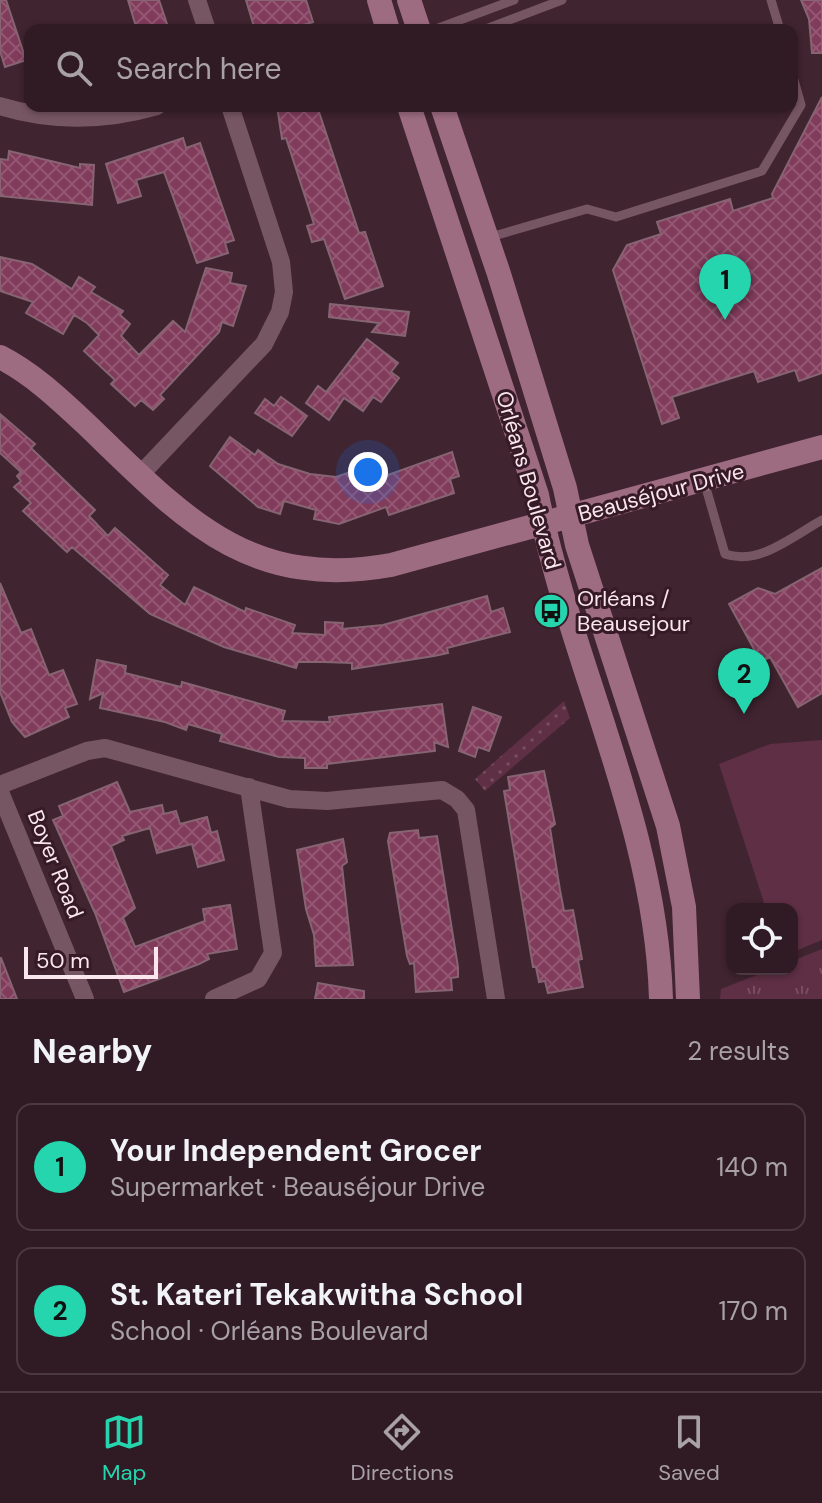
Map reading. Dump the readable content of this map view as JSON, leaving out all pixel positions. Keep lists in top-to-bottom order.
{
  "streets": {
    "main road": ["Orléans Boulevard", "Beauséjour Drive"],
    "street": ["Boyer Road"]
  },
  "crossings": [
    ["Orléans Boulevard", "Beauséjour Drive"]
  ],
  "places": {
    "bus stop": ["Orléans / Beausejour"]
  },
  "scale_bar": "50 m",
  "page": {
    "search": "Search here",
    "pins": ["1", "2"],
    "scale": "50 m",
    "heading": ["Nearby", "2 results"],
    "list": [
      {
        "mark": "1",
        "name": "Your Independent Grocer",
        "note": "Supermarket · Beauséjour Drive",
        "value": "140 m"
      },
      {
        "mark": "2",
        "name": "St. Kateri Tekakwitha School",
        "note": "School · Orléans Boulevard",
        "value": "170 m"
      }
    ],
    "nav": ["Map", "Directions", "Saved"]
  }
}
